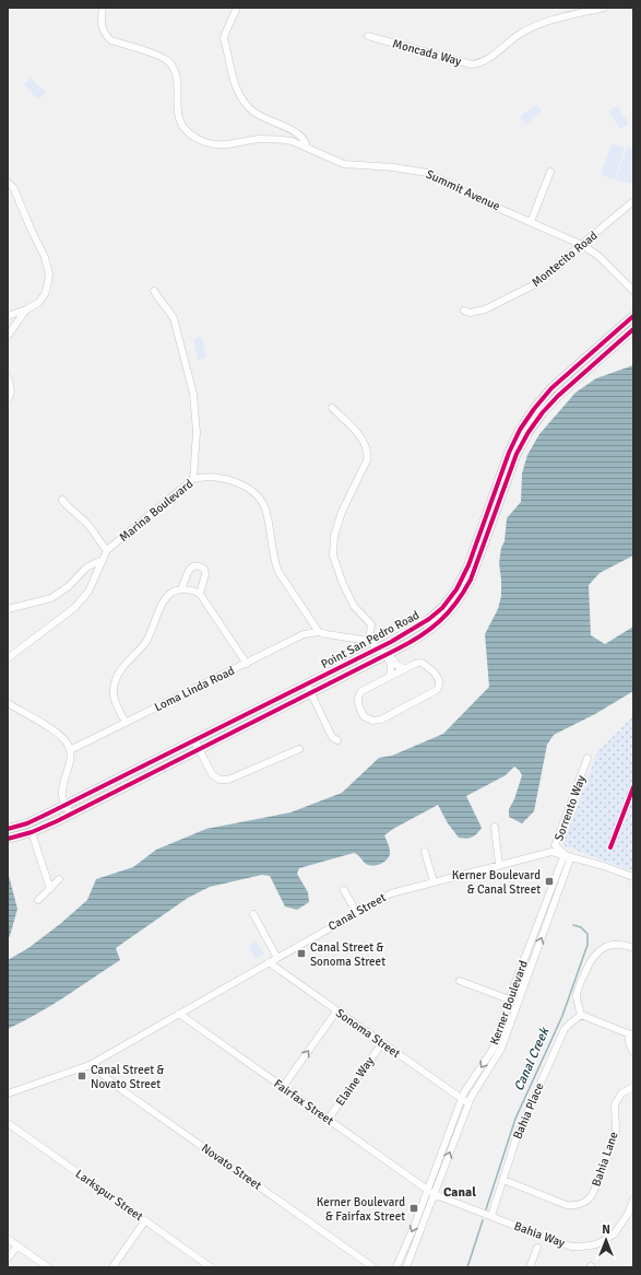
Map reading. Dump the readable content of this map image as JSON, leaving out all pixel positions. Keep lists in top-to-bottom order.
{
  "streets": {
    "main road": ["Point San Pedro Road"],
    "street": [
      "Moncada Way",
      "Summit Avenue",
      "Montecito Road",
      "Marina Boulevard",
      "Loma Linda Road",
      "Sorrento Way",
      "Canal Street",
      "Kerner Boulevard",
      "Sonoma Street",
      "Elaine Way",
      "Fairfax Street",
      "Bahia Place",
      "Bahia Lane",
      "Novato Street",
      "Larkspur Street",
      "Bahia Way"
    ]
  },
  "crossings": [
    ["Summit Avenue", "Montecito Road"],
    ["Marina Boulevard", "Loma Linda Road"],
    ["Sorrento Way", "Canal Street"],
    ["Sorrento Way", "Kerner Boulevard"],
    ["Canal Street", "Kerner Boulevard"],
    ["Canal Street", "Sonoma Street"],
    ["Canal Street", "Fairfax Street"],
    ["Canal Street", "Novato Street"],
    ["Kerner Boulevard", "Sonoma Street"],
    ["Kerner Boulevard", "Fairfax Street"],
    ["Kerner Boulevard", "Bahia Way"],
    ["Sonoma Street", "Elaine Way"],
    ["Elaine Way", "Fairfax Street"],
    ["Fairfax Street", "Bahia Way"],
    ["Bahia Place", "Bahia Lane"],
    ["Bahia Place", "Bahia Way"]
  ],
  "districts": ["Canal"],
  "water": ["Canal Creek"],
  "places": {
    "transit": [
      "Kerner Boulevard & Canal Street",
      "Canal Street & Sonoma Street",
      "Canal Street & Novato Street",
      "Kerner Boulevard & Fairfax Street"
    ]
  },
  "north": "top"
}
